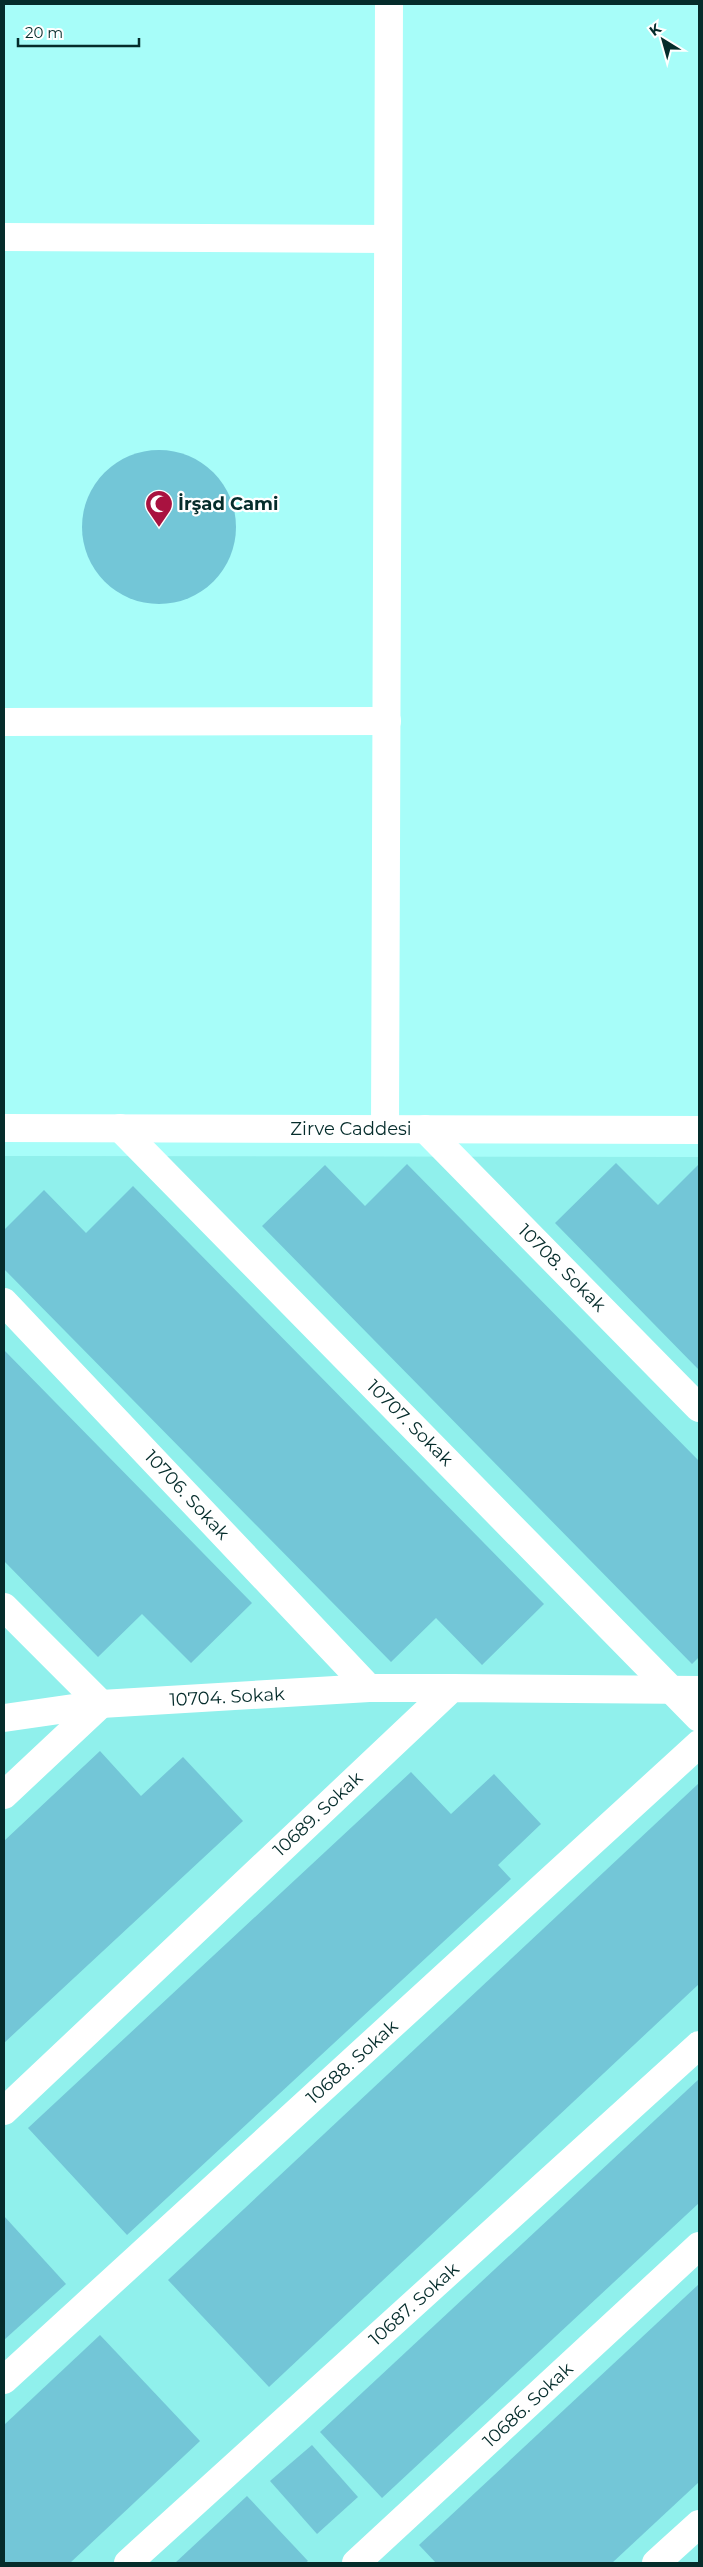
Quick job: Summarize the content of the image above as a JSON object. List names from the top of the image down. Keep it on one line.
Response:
{"streets":{"street":["Zirve Caddesi","10708. Sokak","10707. Sokak","10706. Sokak","10704. Sokak","10689. Sokak","10688. Sokak","10687. Sokak","10686. Sokak"]},"crossings":[["Zirve Caddesi","10708. Sokak"],["Zirve Caddesi","10707. Sokak"],["10706. Sokak","10704. Sokak"],["10704. Sokak","10689. Sokak"]],"places":{"mosque":["İrşad Cami"]},"scale_bar":"20 m","north":"top left"}
